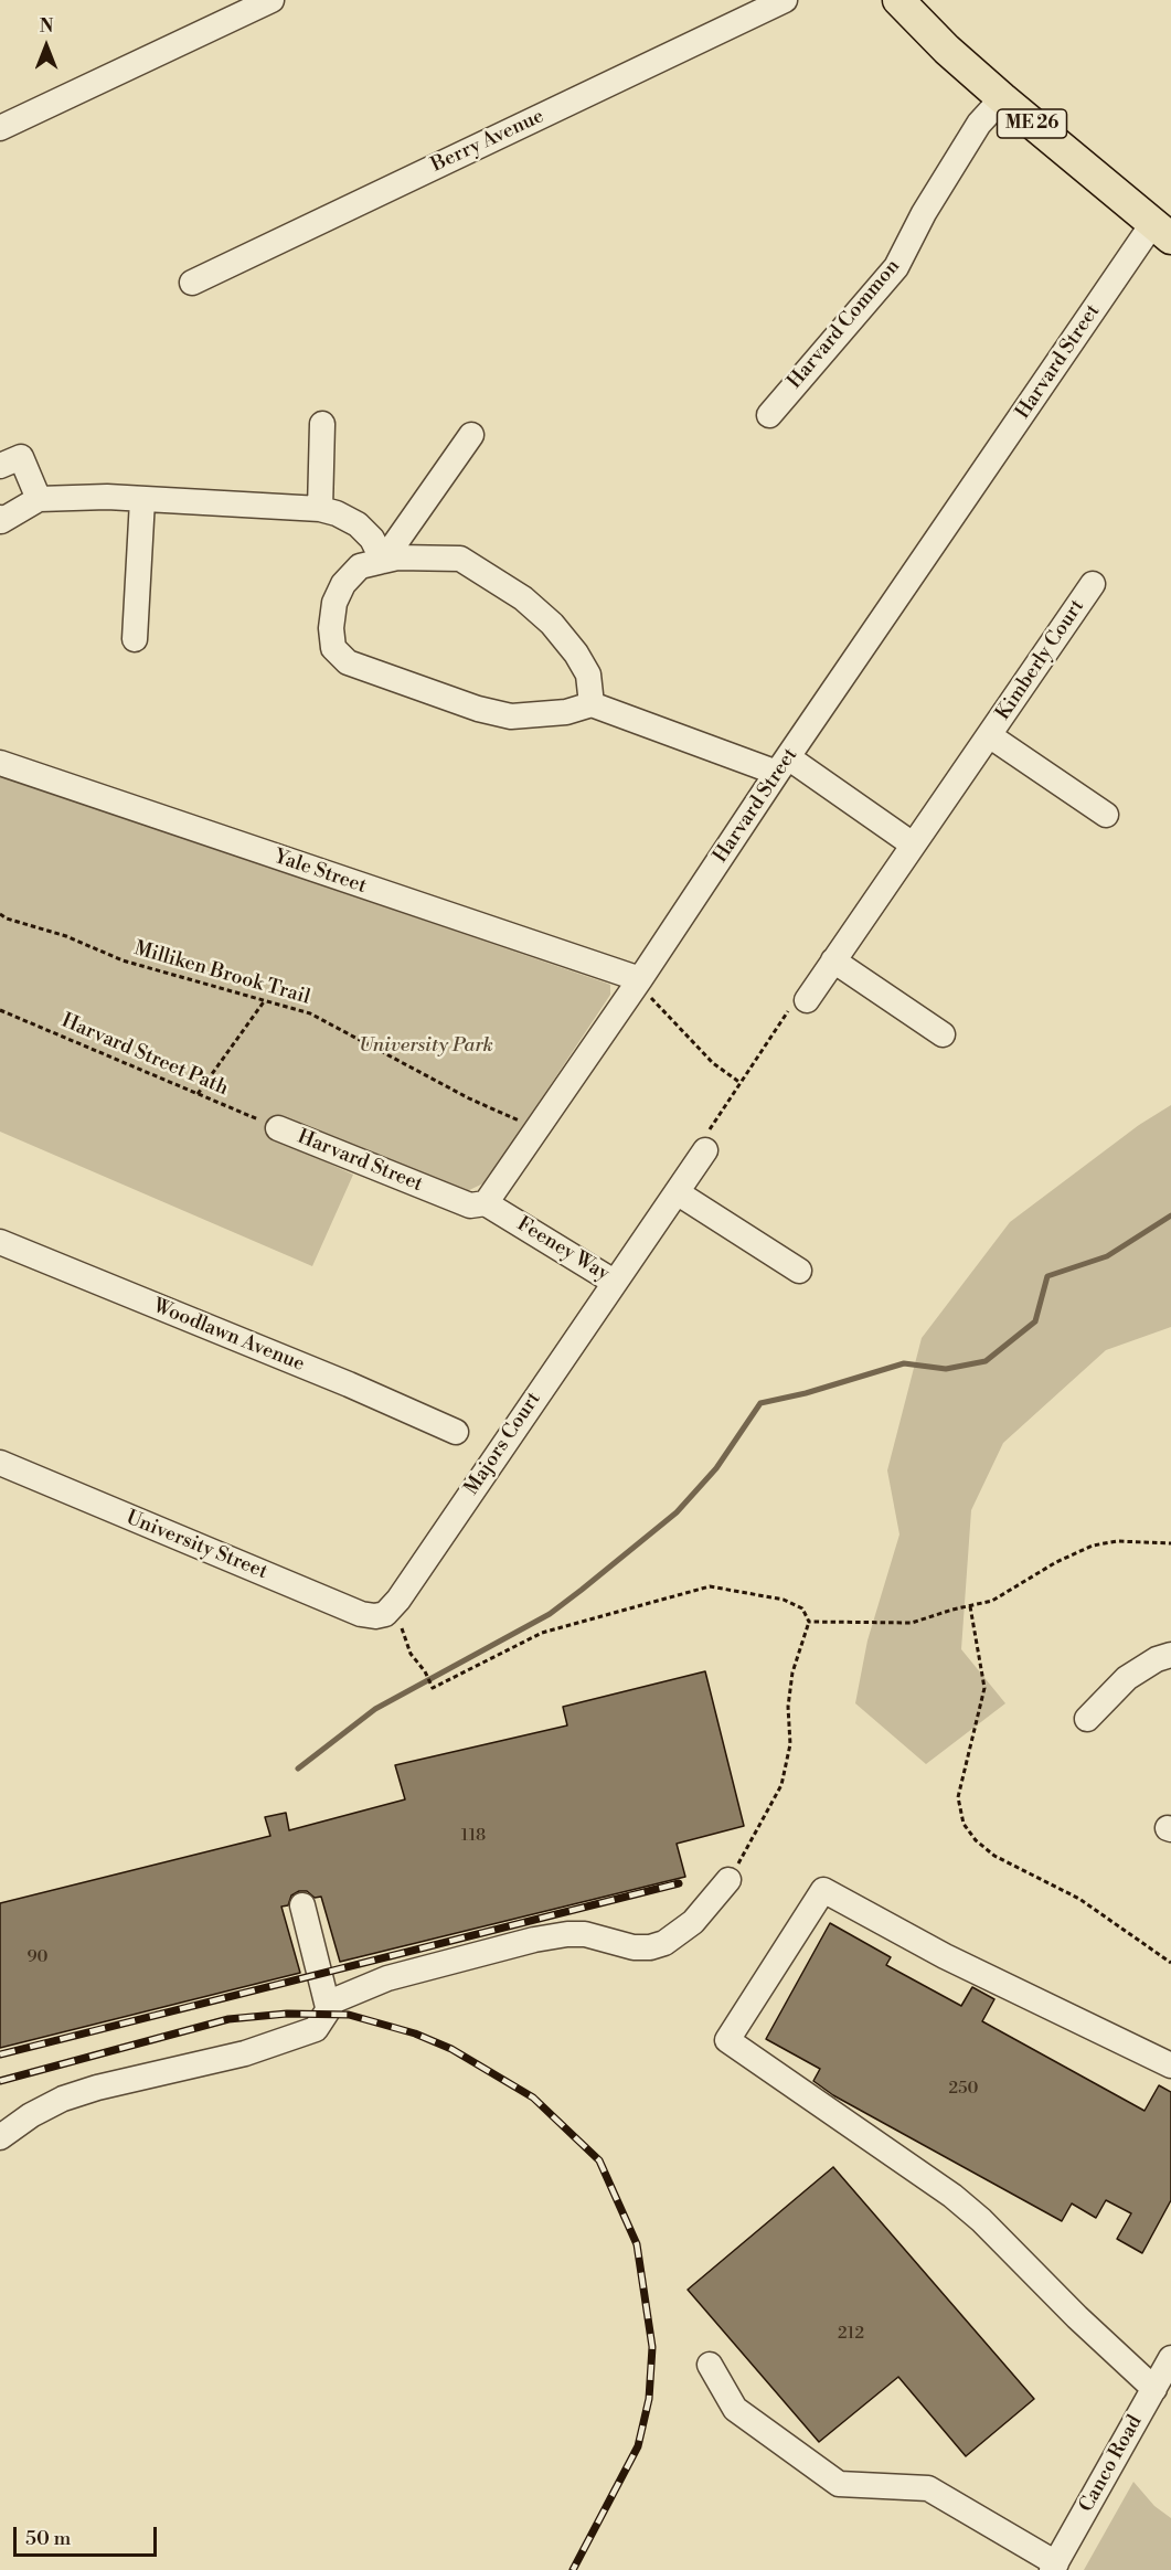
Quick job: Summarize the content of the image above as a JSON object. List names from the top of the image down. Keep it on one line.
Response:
{"streets":{"main road":["ME 26"],"street":["Berry Avenue","Harvard Common","Harvard Street","Kimberly Court","Yale Street","Feeney Way","Woodlawn Avenue","Majors Court","University Street","Canco Road"],"path":["Milliken Brook Trail","Harvard Street Path"]},"crossings":[["ME 26","Harvard Common"],["ME 26","Harvard Street"],["Harvard Street","Yale Street"],["Harvard Street","Milliken Brook Trail"],["Harvard Street","Harvard Street Path"],["Harvard Street","Feeney Way"],["Feeney Way","Majors Court"],["Majors Court","University Street"]],"parks":["University Park"],"house_numbers":["118","90","250","212"],"scale_bar":"50 m","north":"top"}
